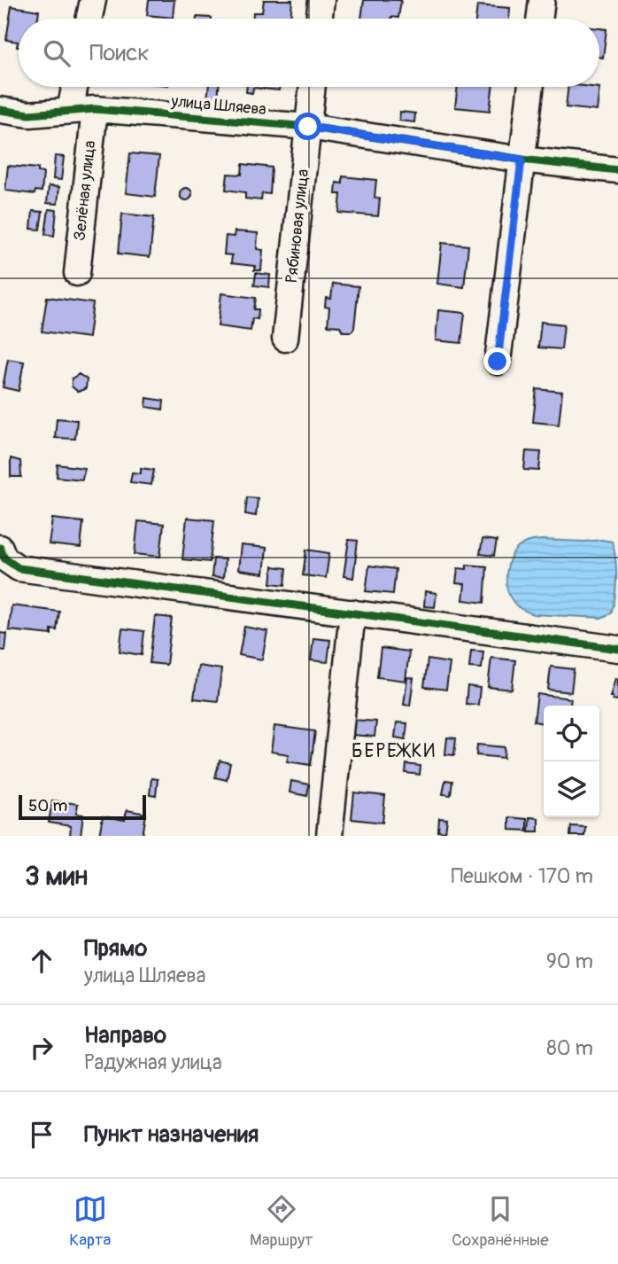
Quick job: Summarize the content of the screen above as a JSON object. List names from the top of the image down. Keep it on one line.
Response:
{"streets":{"street":["улица Шляева","Зелёная улица","Рябиновая улица"]},"crossings":[["улица Шляева","Зелёная улица"],["улица Шляева","Рябиновая улица"]],"districts":["БЕРЕЖКИ"],"scale_bar":"50 m","page":{"search":"Поиск","scale":"50 m","heading":["3 мин","Пешком · 170 m"],"list":[["Прямо","улица Шляева","90 m"],["Направо","Радужная улица","80 m"],"Пункт назначения"],"nav":["Карта","Маршрут","Сохранённые"]}}
